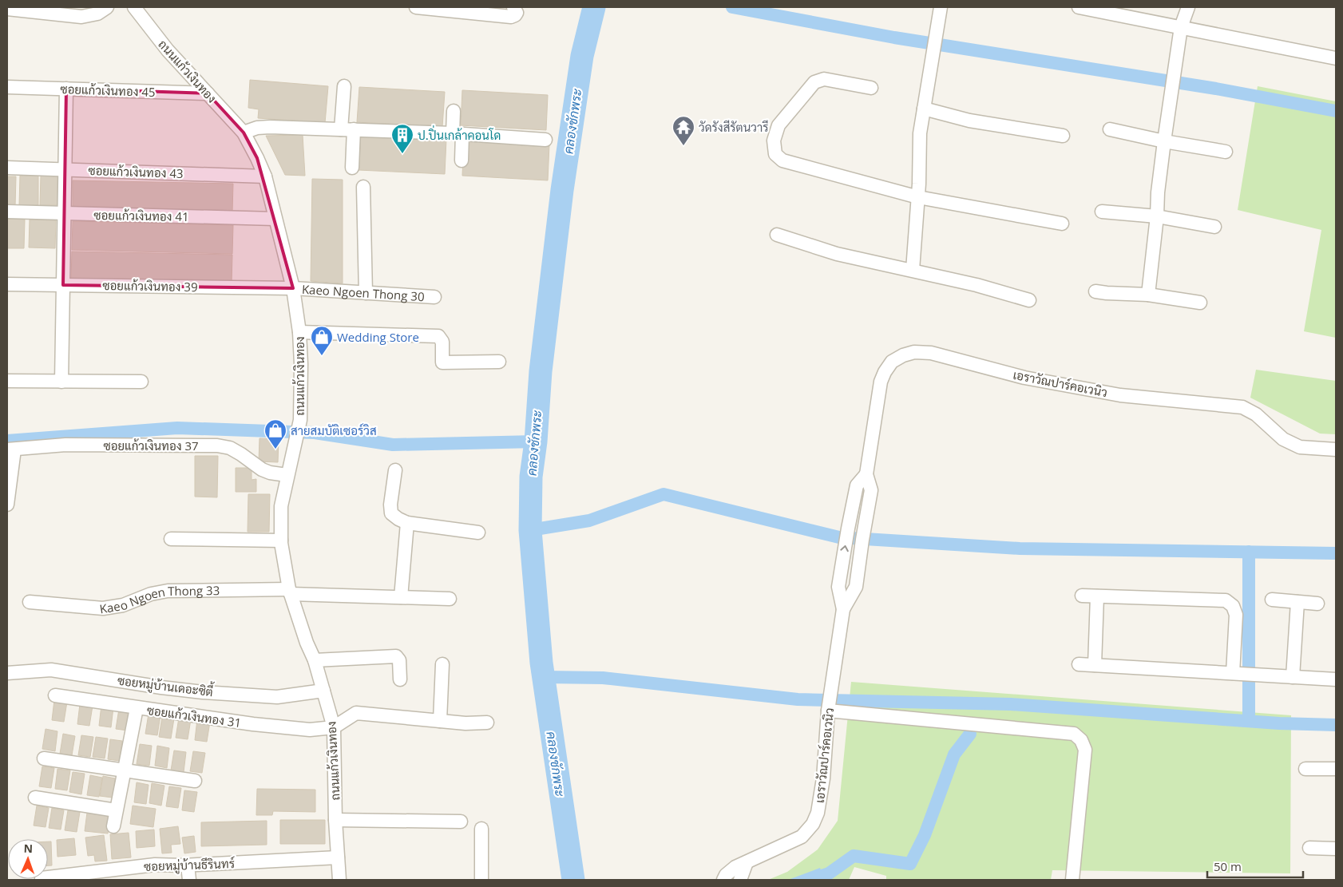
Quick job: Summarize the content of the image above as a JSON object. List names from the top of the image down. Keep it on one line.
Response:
{"streets":{"street":["ถนนแก้วเงินทอง","ซอยแก้วเงินทอง 45","ซอยแก้วเงินทอง 43","ซอยแก้วเงินทอง 41","ซอยแก้วเงินทอง 39","Kaeo Ngoen Thong 30","เอราวัณปาร์คอเวนิว","ซอยแก้วเงินทอง 37","Kaeo Ngoen Thong 33","ซอยหมู่บ้านเดอะซิตี้","ซอยแก้วเงินทอง 31","ซอยหมู่บ้านธีรินทร์"]},"crossings":[["ถนนแก้วเงินทอง","ซอยแก้วเงินทอง 45"],["ถนนแก้วเงินทอง","ซอยแก้วเงินทอง 43"],["ถนนแก้วเงินทอง","ซอยแก้วเงินทอง 41"],["ถนนแก้วเงินทอง","ซอยแก้วเงินทอง 39"],["ถนนแก้วเงินทอง","Kaeo Ngoen Thong 30"],["ถนนแก้วเงินทอง","ซอยแก้วเงินทอง 37"],["ถนนแก้วเงินทอง","Kaeo Ngoen Thong 33"],["ถนนแก้วเงินทอง","ซอยหมู่บ้านเดอะซิตี้"],["ถนนแก้วเงินทอง","ซอยแก้วเงินทอง 31"],["ถนนแก้วเงินทอง","ซอยหมู่บ้านธีรินทร์"],["ซอยแก้วเงินทอง 39","Kaeo Ngoen Thong 30"]],"water":["คลองชักพระ"],"places":{"temple":["วัดรังสีรัตนวารี"],"building":["ป.ปิ่นเกล้าคอนโด"],"shop":["Wedding Store","สายสมบัติเซอร์วิส"]},"scale_bar":"50 m","north":"top"}
